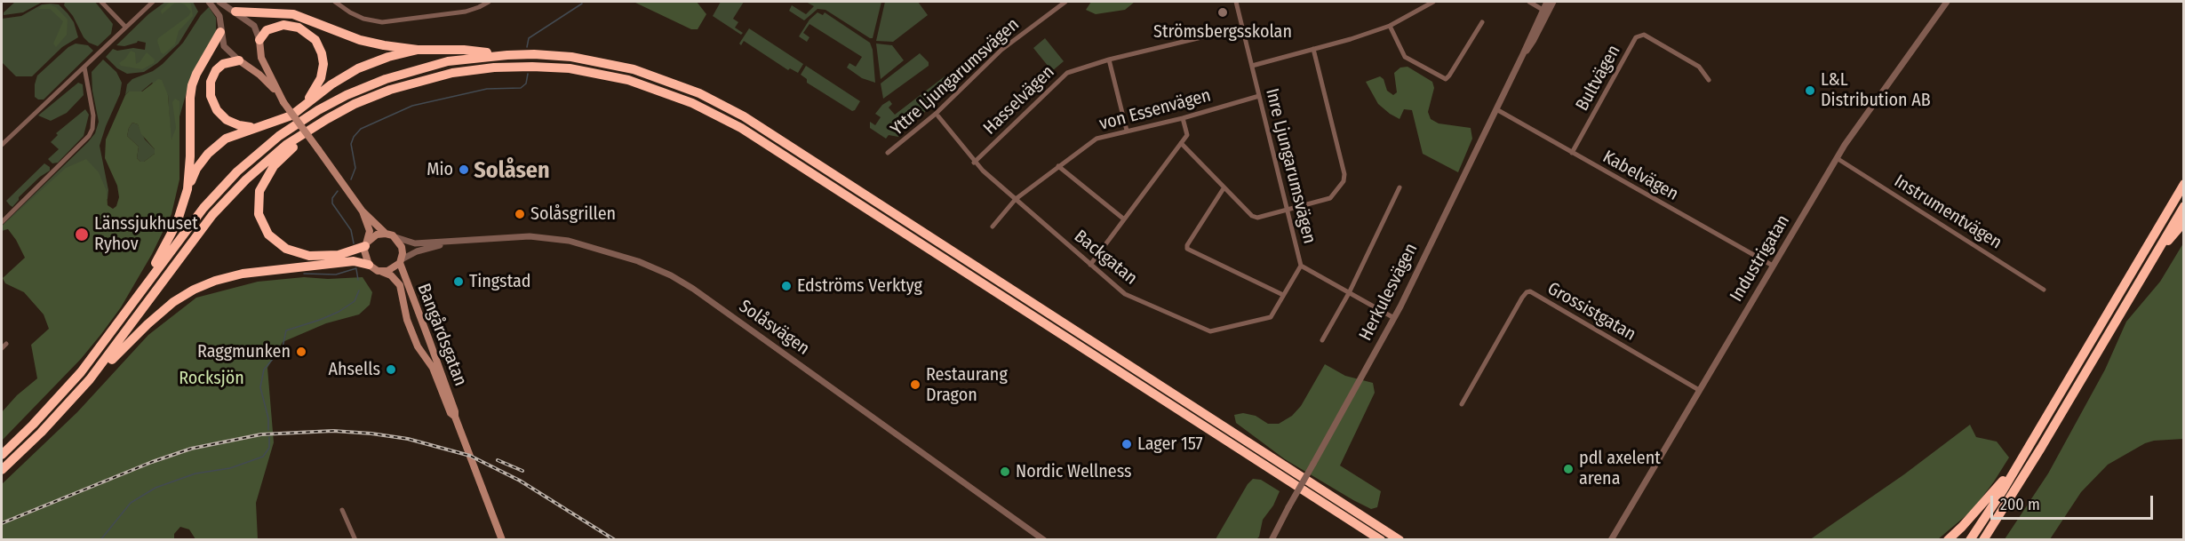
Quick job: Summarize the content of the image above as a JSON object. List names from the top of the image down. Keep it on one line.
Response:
{"streets":{"main road":["Bangårdsgatan"],"street":["Yttre Ljungarumsvägen","Bultvägen","Hasselvägen","von Essenvägen","Inre Ljungarumsvägen","Kabelvägen","Instrumentvägen","Backgatan","Industrigatan","Herkulesvägen","Grossistgatan","Solåsvägen"]},"crossings":[["Bultvägen","Kabelvägen"],["Hasselvägen","Inre Ljungarumsvägen"],["Hasselvägen","Backgatan"],["von Essenvägen","Inre Ljungarumsvägen"],["von Essenvägen","Backgatan"],["Inre Ljungarumsvägen","Backgatan"],["Inre Ljungarumsvägen","Herkulesvägen"],["Kabelvägen","Industrigatan"],["Kabelvägen","Herkulesvägen"],["Instrumentvägen","Industrigatan"],["Industrigatan","Grossistgatan"],["Solåsvägen","Bangårdsgatan"]],"districts":["Solåsen"],"parks":["Rocksjön"],"places":["Strömsbergsskolan","L&L Distribution AB","Mio","Solåsgrillen","Länssjukhuset Ryhov","Tingstad","Edströms Verktyg","Raggmunken","Ahsells","Restaurang Dragon","Lager 157","pdl axelent arena","Nordic Wellness"],"scale_bar":"200 m"}
